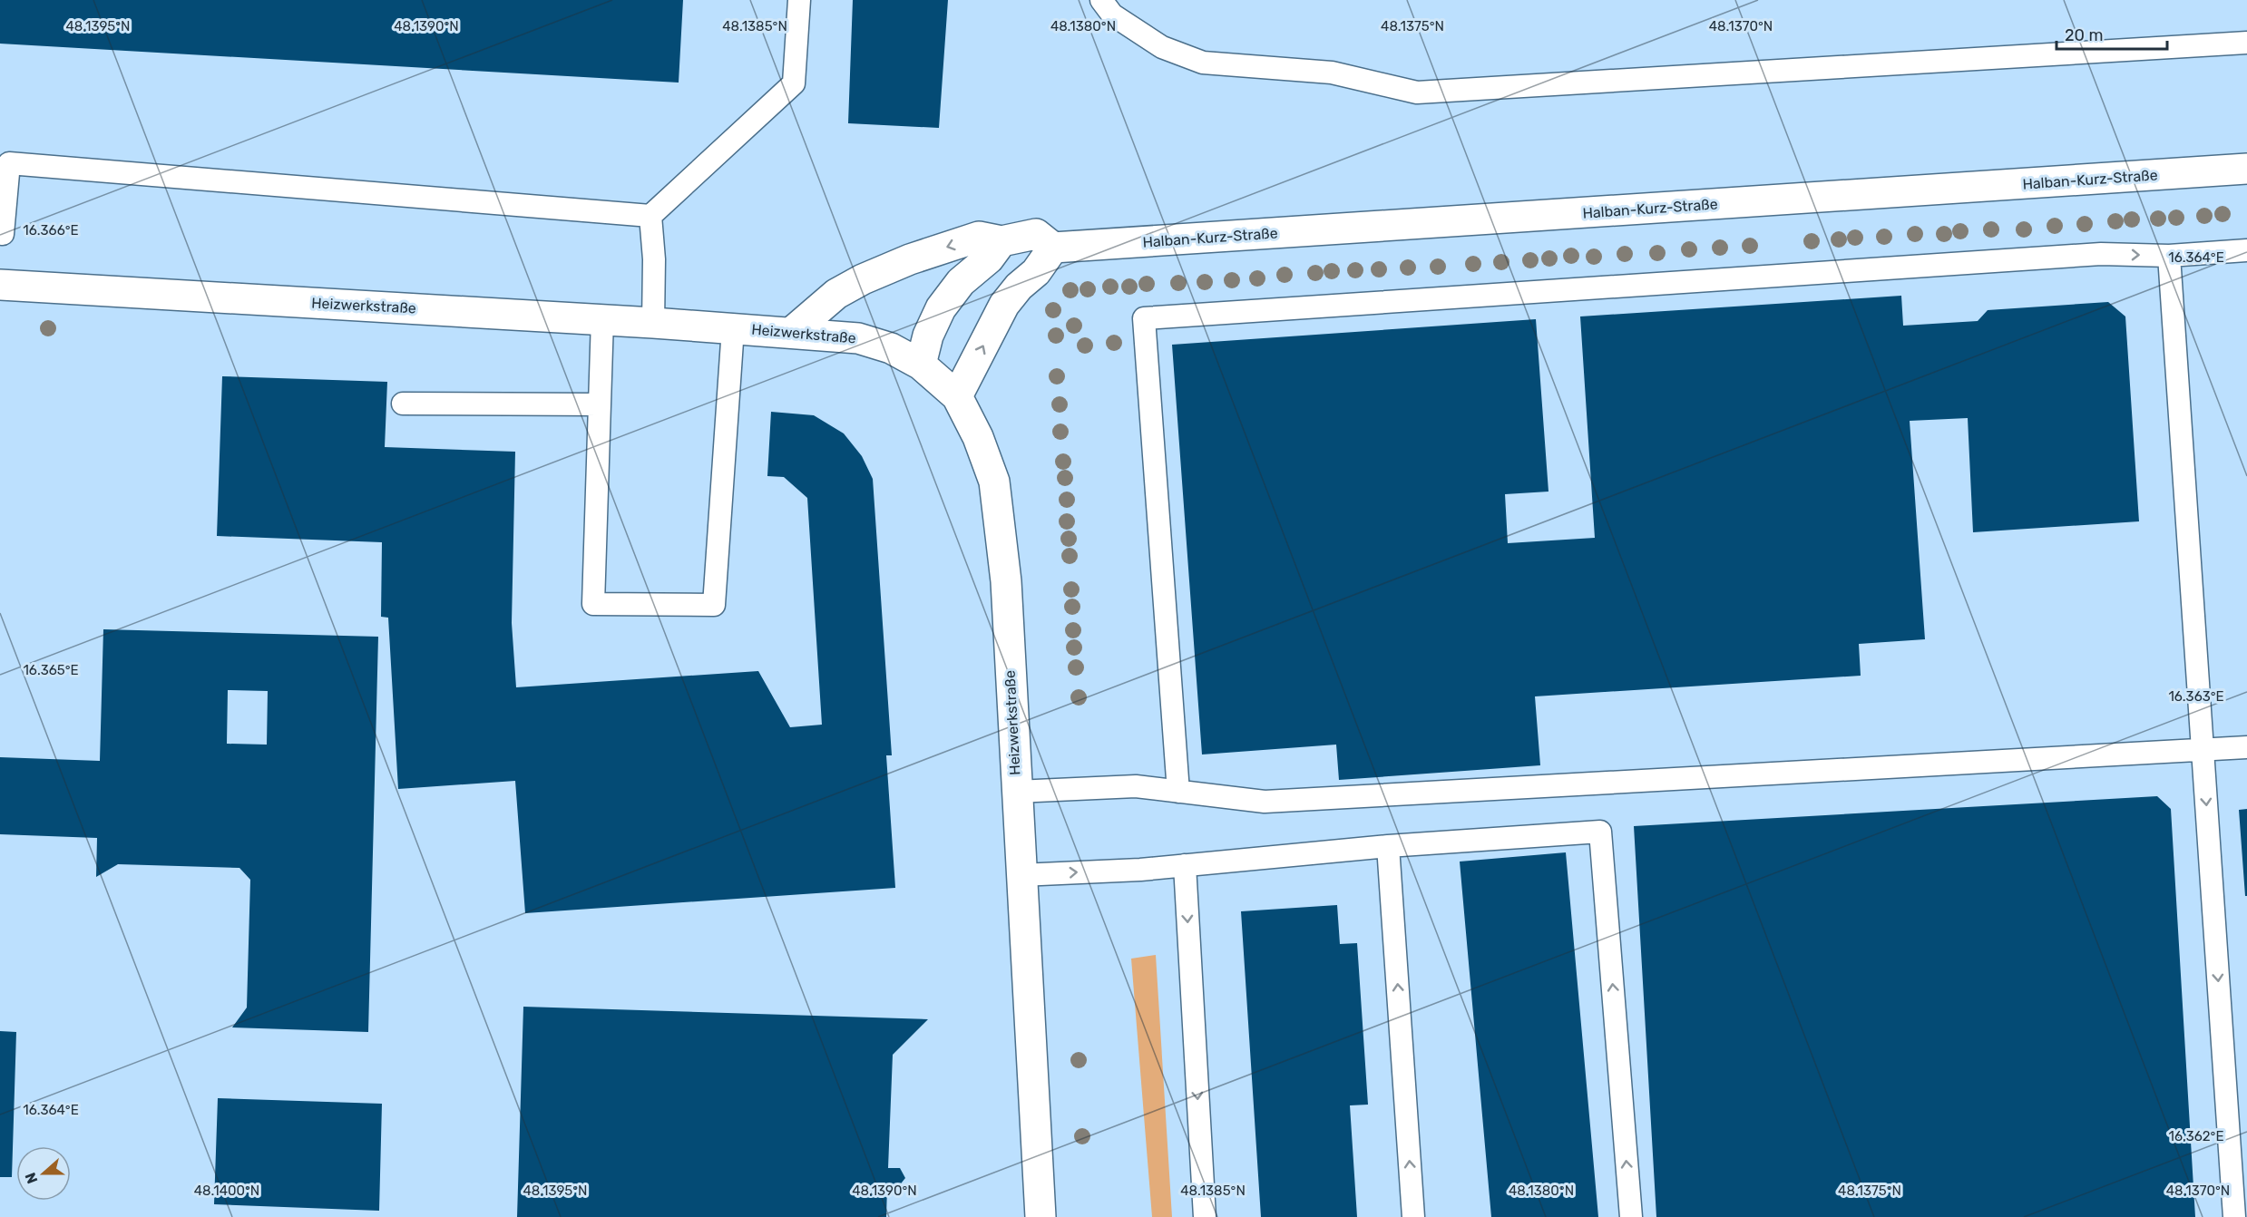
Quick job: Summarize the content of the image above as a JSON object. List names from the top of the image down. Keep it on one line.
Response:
{"streets":{"street":["Halban-Kurz-Straße","Heizwerkstraße"]},"scale_bar":"20 m","north":"left","coordinates":["48.1395°N","48.1390°N","48.1385°N","48.1380°N","48.1375°N","48.1370°N","16.366°E","16.364°E","16.365°E","16.363°E","16.362°E","48.1400°N"]}
